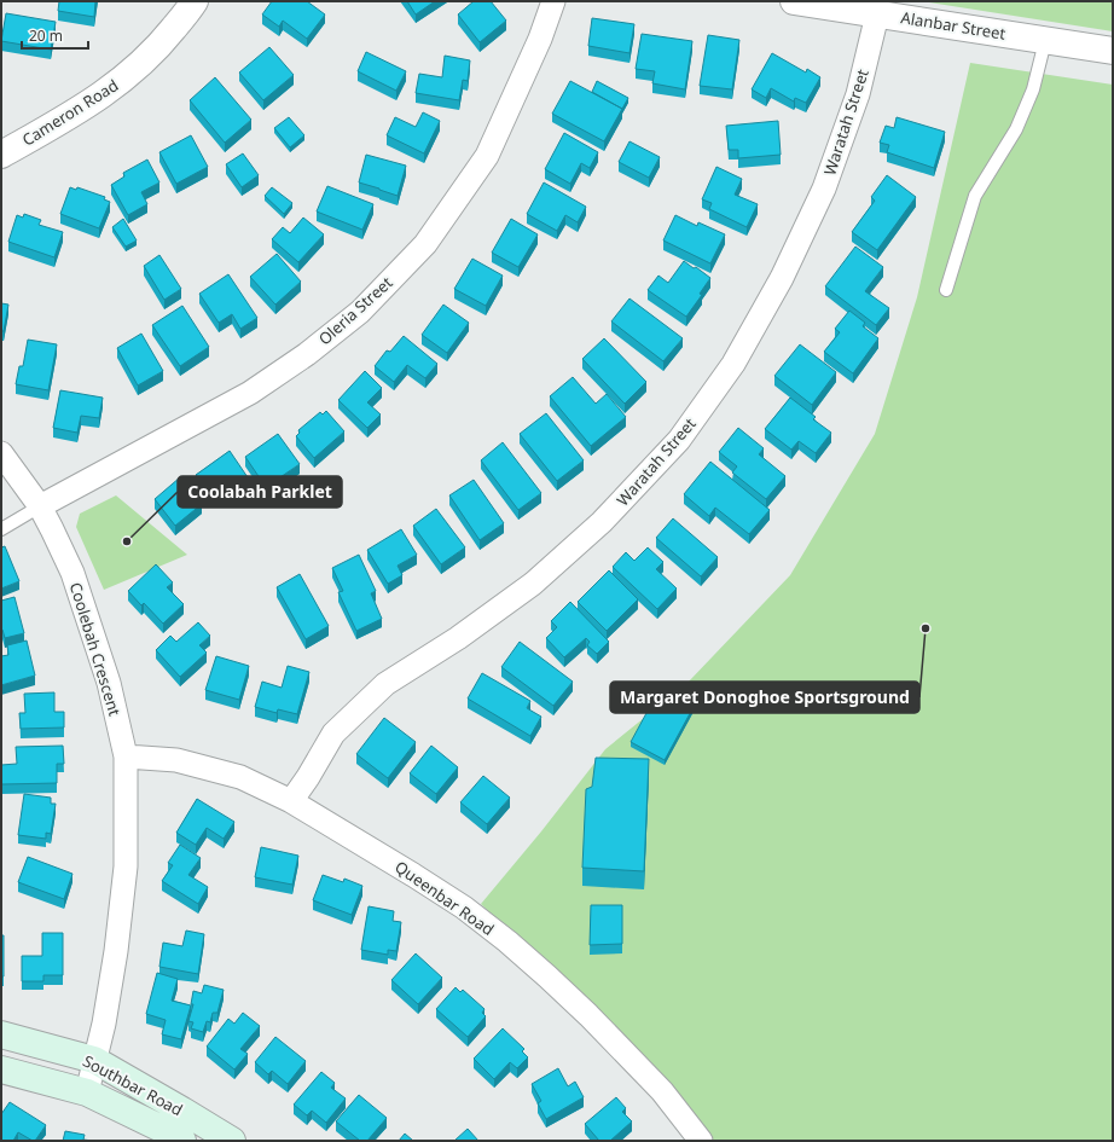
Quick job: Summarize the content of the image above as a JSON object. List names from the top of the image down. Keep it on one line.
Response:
{"streets":{"main road":["Southbar Road"],"street":["Alanbar Street","Cameron Road","Waratah Street","Oleria Street","Coolebah Crescent","Queenbar Road"]},"crossings":[["Alanbar Street","Waratah Street"],["Waratah Street","Queenbar Road"],["Oleria Street","Coolebah Crescent"],["Coolebah Crescent","Queenbar Road"],["Coolebah Crescent","Southbar Road"]],"places":["Coolabah Parklet","Margaret Donoghoe Sportsground"],"scale_bar":"20 m"}
